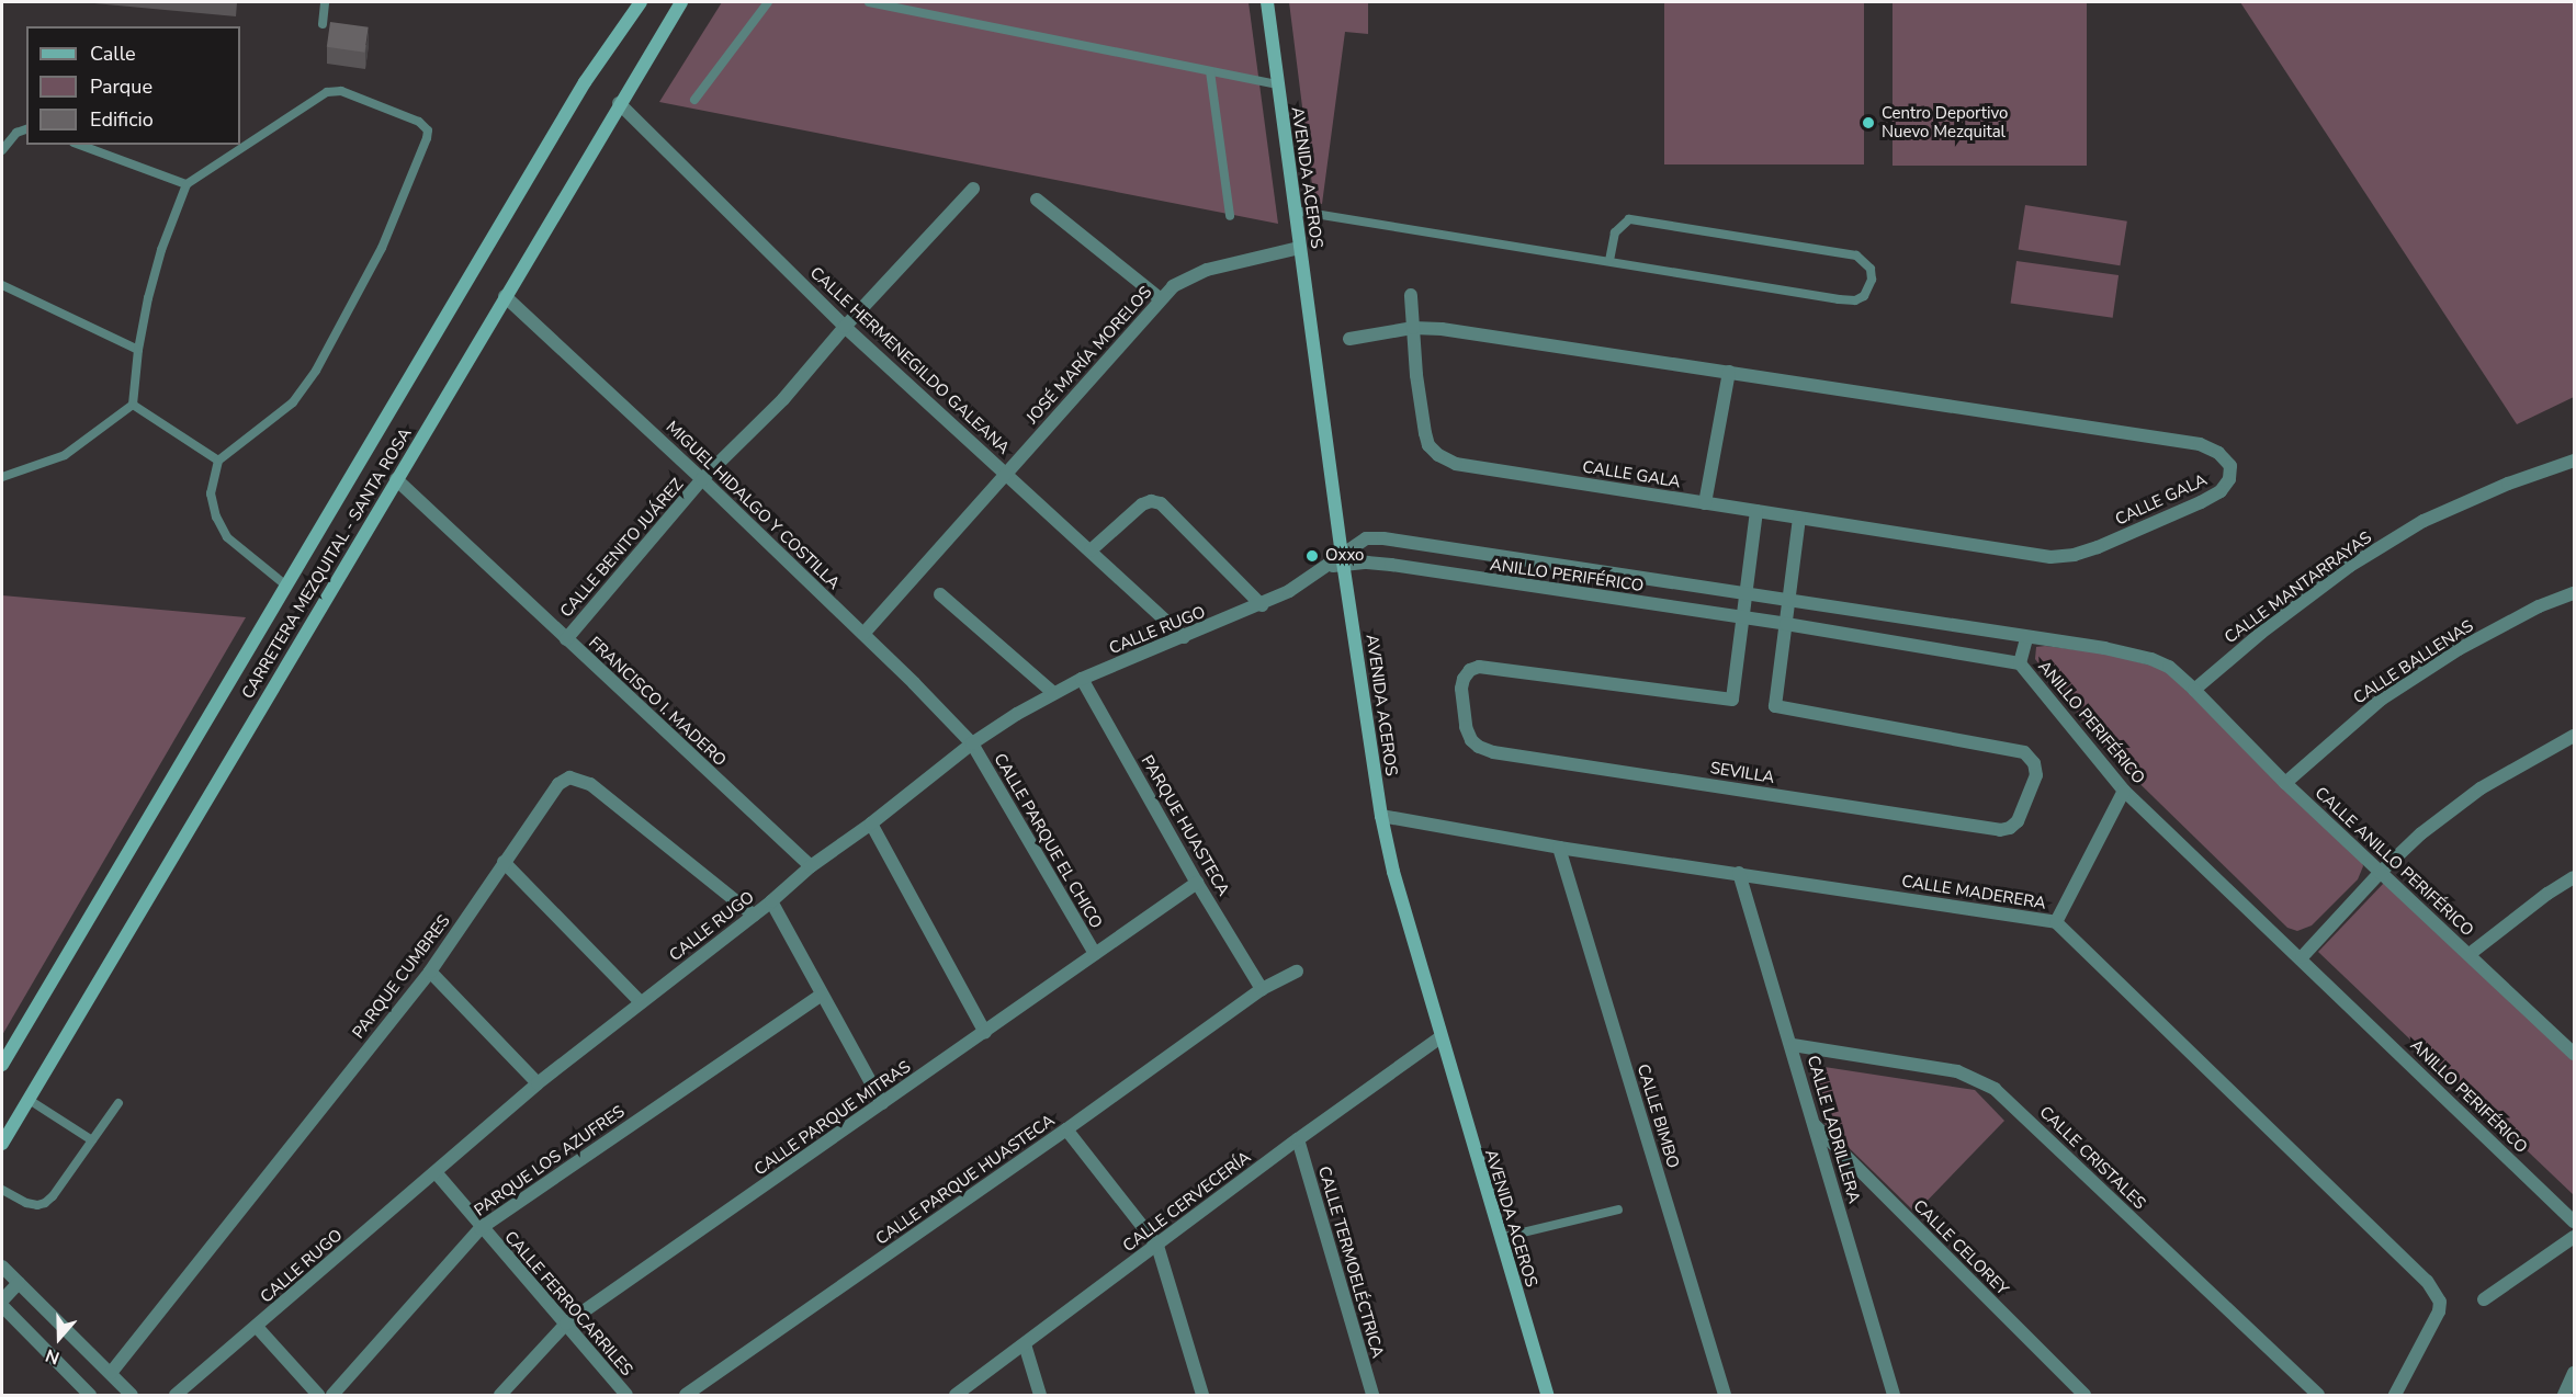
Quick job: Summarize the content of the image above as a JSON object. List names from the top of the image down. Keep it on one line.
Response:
{"streets":{"main road":["AVENIDA ACEROS","CARRETERA MEZQUITAL - SANTA ROSA"],"street":["JOSÉ MARÍA MORELOS","CALLE HERMENEGILDO GALEANA","CALLE GALA","MIGUEL HIDALGO Y COSTILLA","CALLE BENITO JUÁREZ","ANILLO PERIFÉRICO","CALLE MANTARRAYAS","CALLE RUGO","CALLE BALLENAS","FRANCISCO I. MADERO","SEVILLA","PARQUE HUASTECA","CALLE PARQUE EL CHICO","CALLE ANILLO PERIFÉRICO","CALLE MADERERA","PARQUE CUMBRES","CALLE BIMBO","CALLE PARQUE MITRAS","CALLE LADRILLERA","CALLE CRISTALES","PARQUE LOS AZUFRES","CALLE PARQUE HUASTECA","CALLE CERVECERÍA","CALLE CELOREY","CALLE TERMOELÉCTRICA","CALLE FERROCARRILES"]},"crossings":[["AVENIDA ACEROS","JOSÉ MARÍA MORELOS"],["AVENIDA ACEROS","ANILLO PERIFÉRICO"],["AVENIDA ACEROS","CALLE RUGO"],["AVENIDA ACEROS","CALLE MADERERA"],["AVENIDA ACEROS","CALLE CERVECERÍA"],["JOSÉ MARÍA MORELOS","CALLE HERMENEGILDO GALEANA"],["JOSÉ MARÍA MORELOS","MIGUEL HIDALGO Y COSTILLA"],["CALLE HERMENEGILDO GALEANA","CALLE BENITO JUÁREZ"],["CALLE HERMENEGILDO GALEANA","CARRETERA MEZQUITAL - SANTA ROSA"],["CALLE HERMENEGILDO GALEANA","CALLE RUGO"],["MIGUEL HIDALGO Y COSTILLA","CALLE BENITO JUÁREZ"],["MIGUEL HIDALGO Y COSTILLA","CARRETERA MEZQUITAL - SANTA ROSA"],["MIGUEL HIDALGO Y COSTILLA","CALLE RUGO"],["MIGUEL HIDALGO Y COSTILLA","CALLE PARQUE EL CHICO"],["CALLE BENITO JUÁREZ","FRANCISCO I. MADERO"],["CARRETERA MEZQUITAL - SANTA ROSA","FRANCISCO I. MADERO"],["ANILLO PERIFÉRICO","CALLE MANTARRAYAS"],["ANILLO PERIFÉRICO","CALLE RUGO"],["ANILLO PERIFÉRICO","SEVILLA"],["ANILLO PERIFÉRICO","CALLE ANILLO PERIFÉRICO"],["CALLE MANTARRAYAS","CALLE ANILLO PERIFÉRICO"],["CALLE RUGO","FRANCISCO I. MADERO"],["CALLE RUGO","PARQUE HUASTECA"],["CALLE RUGO","CALLE PARQUE EL CHICO"],["CALLE RUGO","PARQUE CUMBRES"],["CALLE RUGO","CALLE FERROCARRILES"],["CALLE BALLENAS","CALLE ANILLO PERIFÉRICO"],["PARQUE HUASTECA","CALLE PARQUE MITRAS"],["PARQUE HUASTECA","CALLE PARQUE HUASTECA"],["CALLE PARQUE EL CHICO","CALLE PARQUE MITRAS"],["CALLE MADERERA","CALLE BIMBO"],["CALLE MADERERA","CALLE LADRILLERA"],["CALLE PARQUE MITRAS","CALLE FERROCARRILES"],["CALLE LADRILLERA","CALLE CRISTALES"],["CALLE LADRILLERA","CALLE CELOREY"],["PARQUE LOS AZUFRES","CALLE FERROCARRILES"],["CALLE CERVECERÍA","CALLE TERMOELÉCTRICA"]],"places":["Centro Deportivo Nuevo Mezquital","Oxxo"],"legend":["Calle","Parque","Edificio"],"north":"bottom"}
